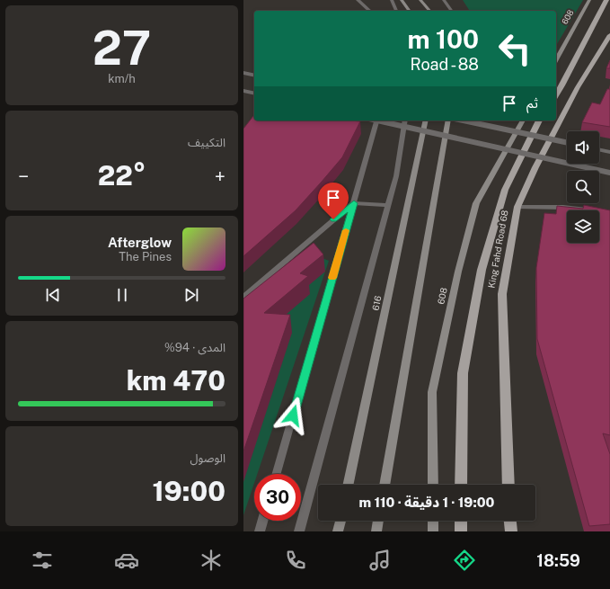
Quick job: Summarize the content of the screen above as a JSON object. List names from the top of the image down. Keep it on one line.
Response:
{"streets":{"main road":["608","King Fahd Road 68","616"]},"page":{"tile":[["27","km/h"],"التكييف",["المدى · 94%","470 km"],["الوصول","19:00"]],"turn":["100 m","Road - 88"],"then":"ثم","heat":["−","22°","+"],"song":["Afterglow","The Pines"],"limit":"30","trip":"19:00 · 1 دقيقة · 110 m","tabs":"18:59"}}
